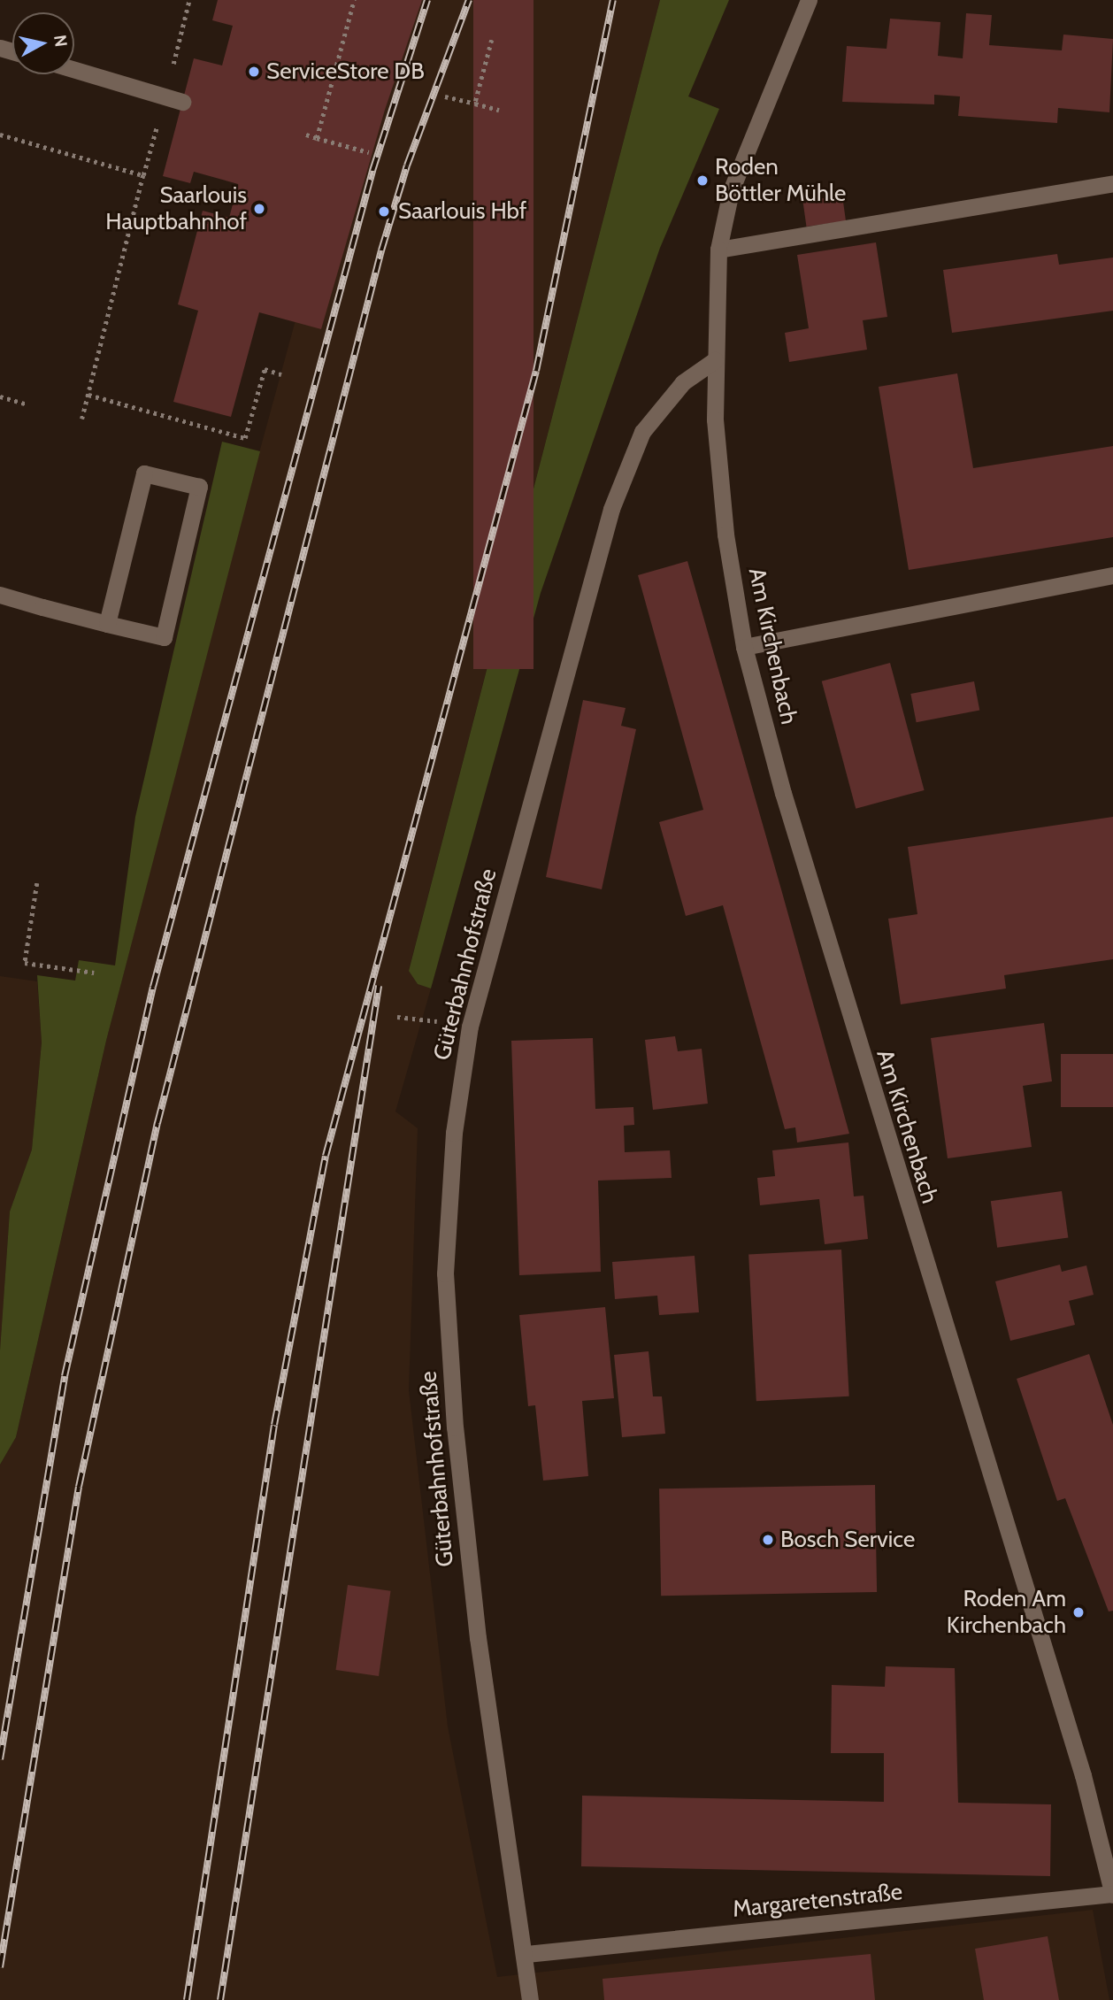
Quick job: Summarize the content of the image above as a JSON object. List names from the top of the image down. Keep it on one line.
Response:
{"streets":{"street":["Am Kirchenbach","Güterbahnhofstraße","Margaretenstraße"]},"crossings":[["Am Kirchenbach","Güterbahnhofstraße"],["Am Kirchenbach","Margaretenstraße"],["Güterbahnhofstraße","Margaretenstraße"]],"places":["ServiceStore DB","Roden Böttler Mühle","Saarlouis Hauptbahnhof","Saarlouis Hbf","Bosch Service","Roden Am Kirchenbach"],"north":"right"}
